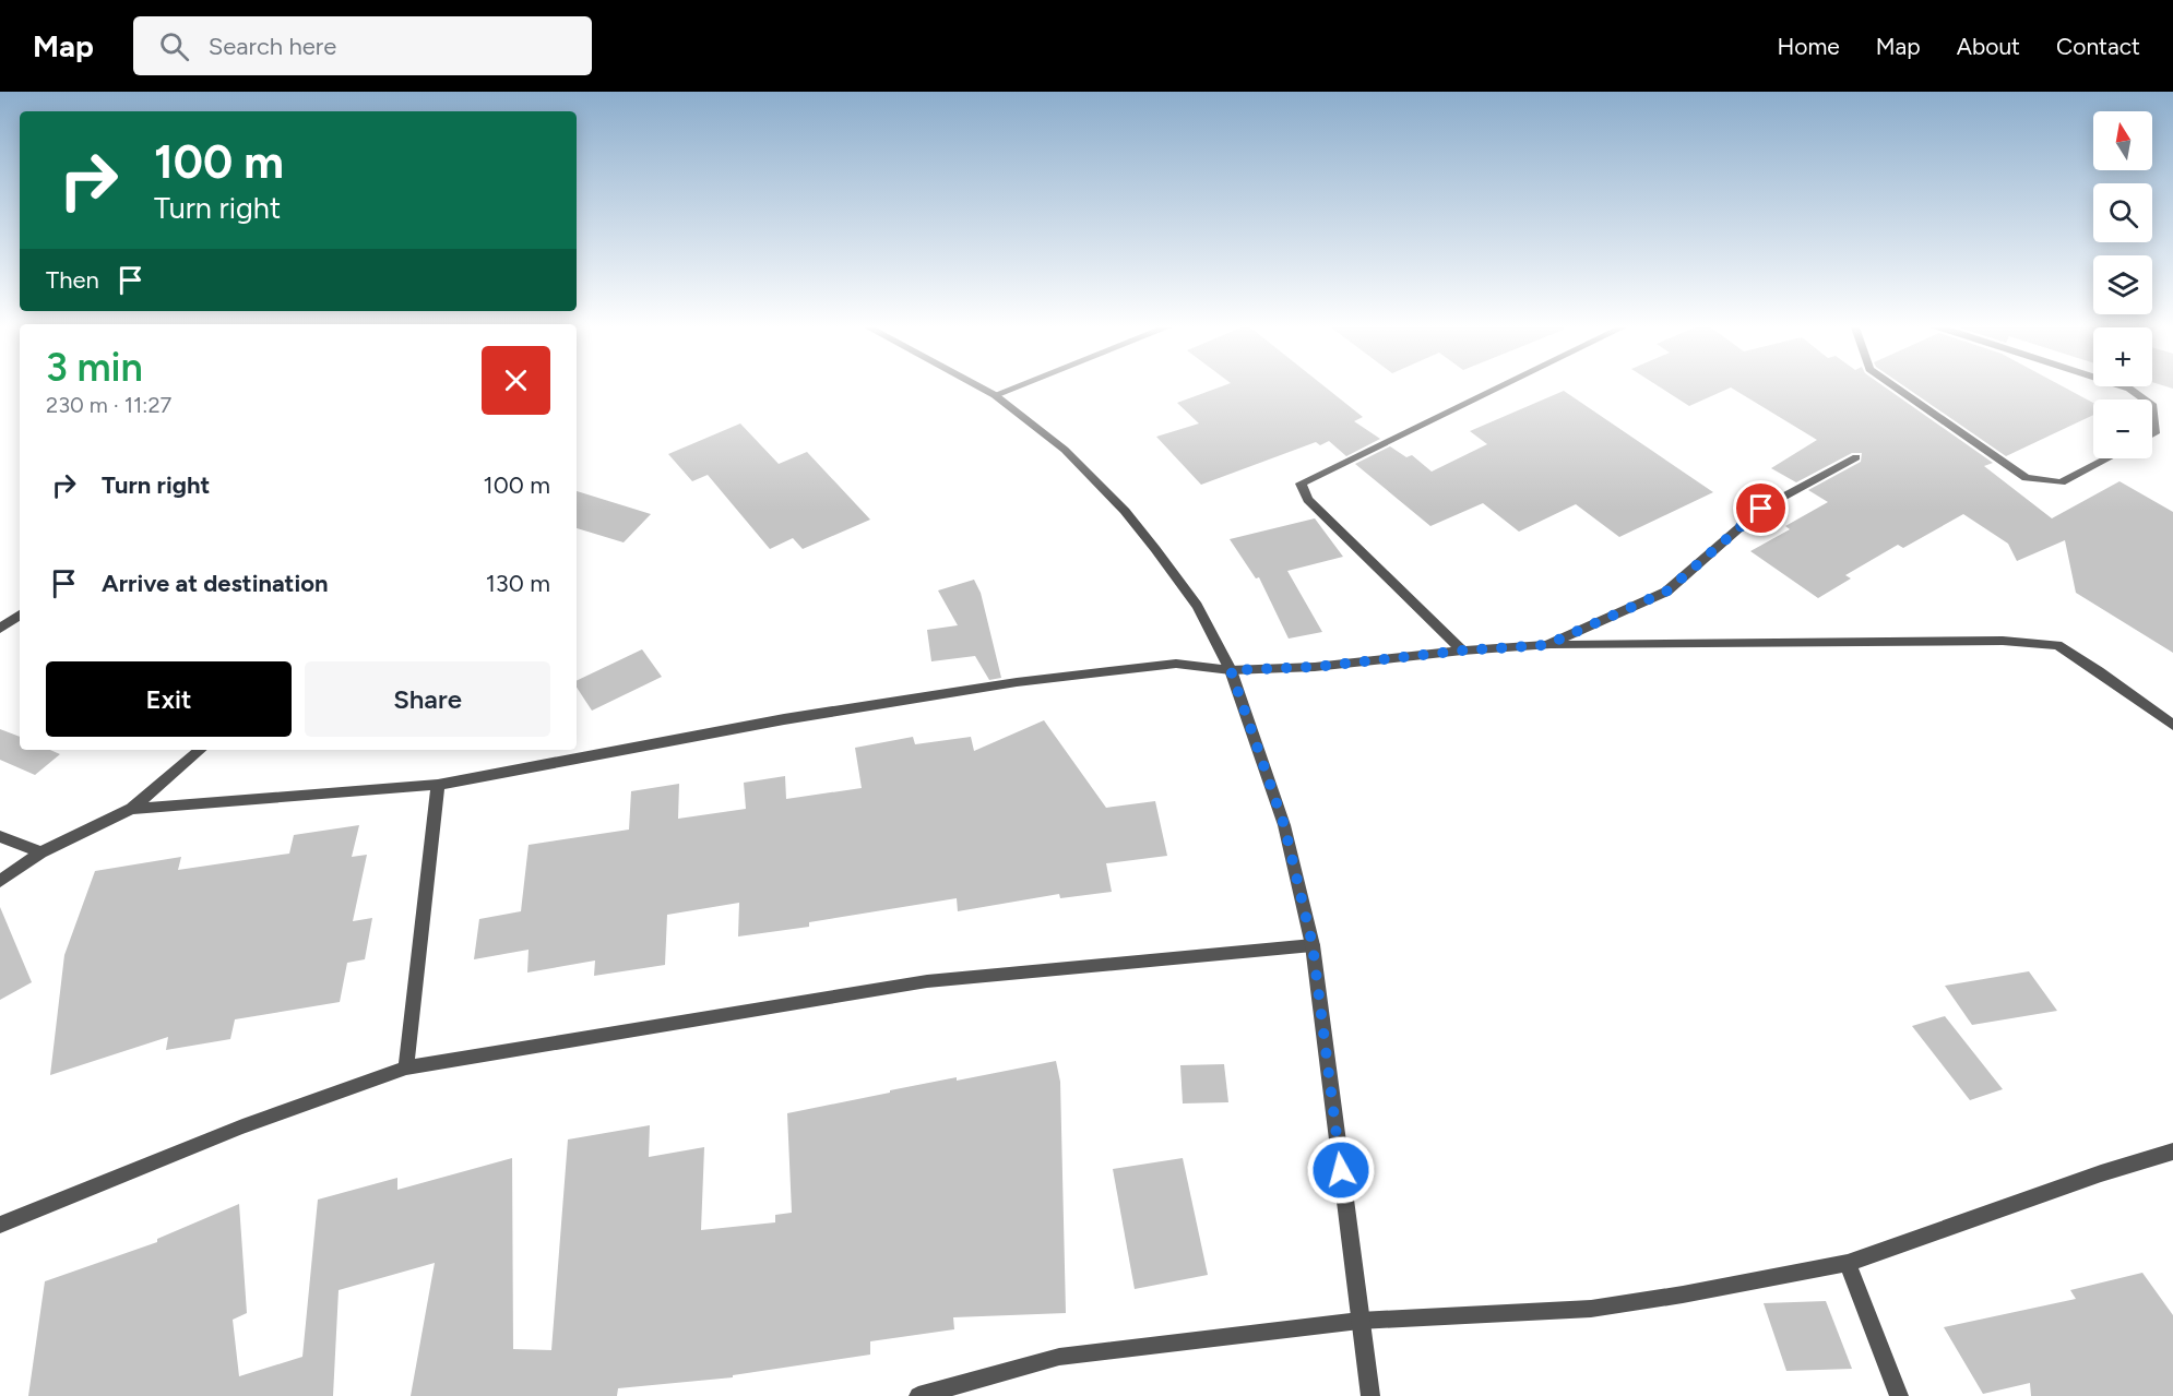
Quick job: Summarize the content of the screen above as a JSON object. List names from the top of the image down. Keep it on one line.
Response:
{"north":"top","page":{"header":"Map","search":"Search here","nav":["Home","Map","About","Contact"],"map_buttons":["+","−"],"turn":["100 m","Turn right"],"then":"Then","heading":["3 min","230 m · 11:27"],"list":[{"name":"Turn right","value":"100 m"},{"name":"Arrive at destination","value":"130 m"}],"buttons":["Exit","Share"]}}
